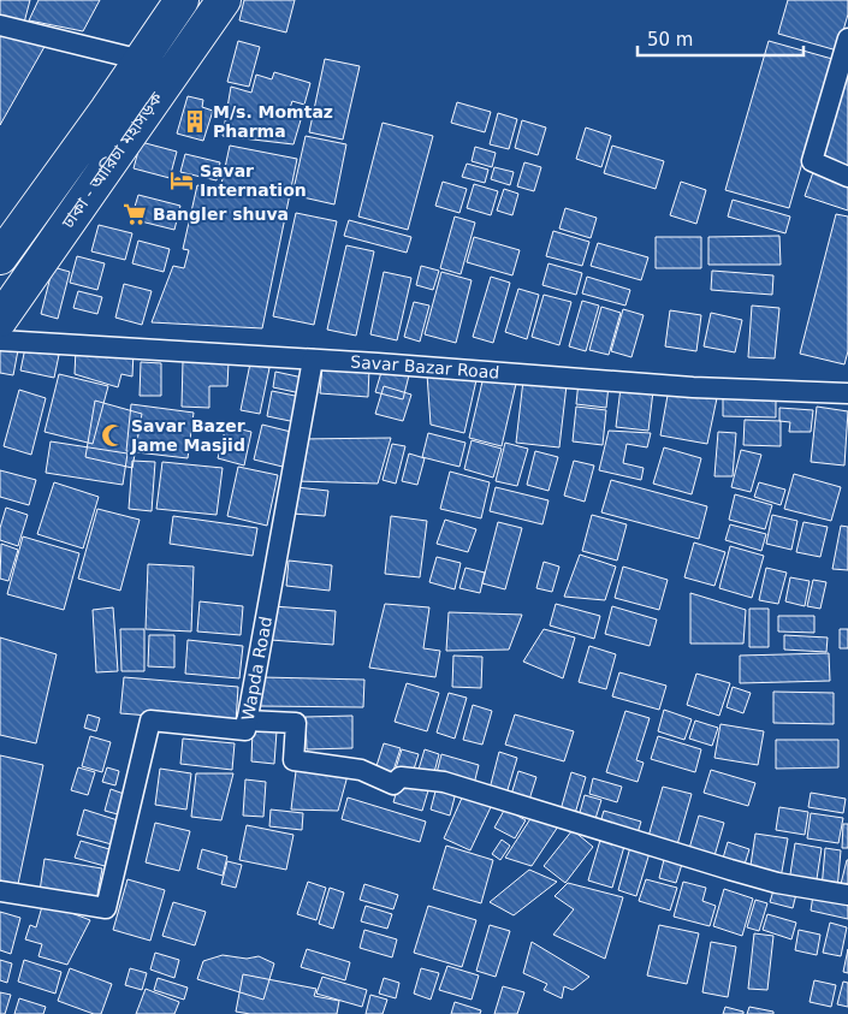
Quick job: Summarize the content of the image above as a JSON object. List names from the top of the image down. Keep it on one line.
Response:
{"streets":{"highway":["ঢাকা - আরিচা মহাসড়ক"],"street":["Savar Bazar Road","Wapda Road"]},"crossings":[["Savar Bazar Road","Wapda Road"]],"places":{"building":["M/s. Momtaz Pharma"],"hotel":["Savar Internation"],"supermarket":["Bangler shuva"],"mosque":["Savar Bazer Jame Masjid"]},"scale_bar":"50 m"}
